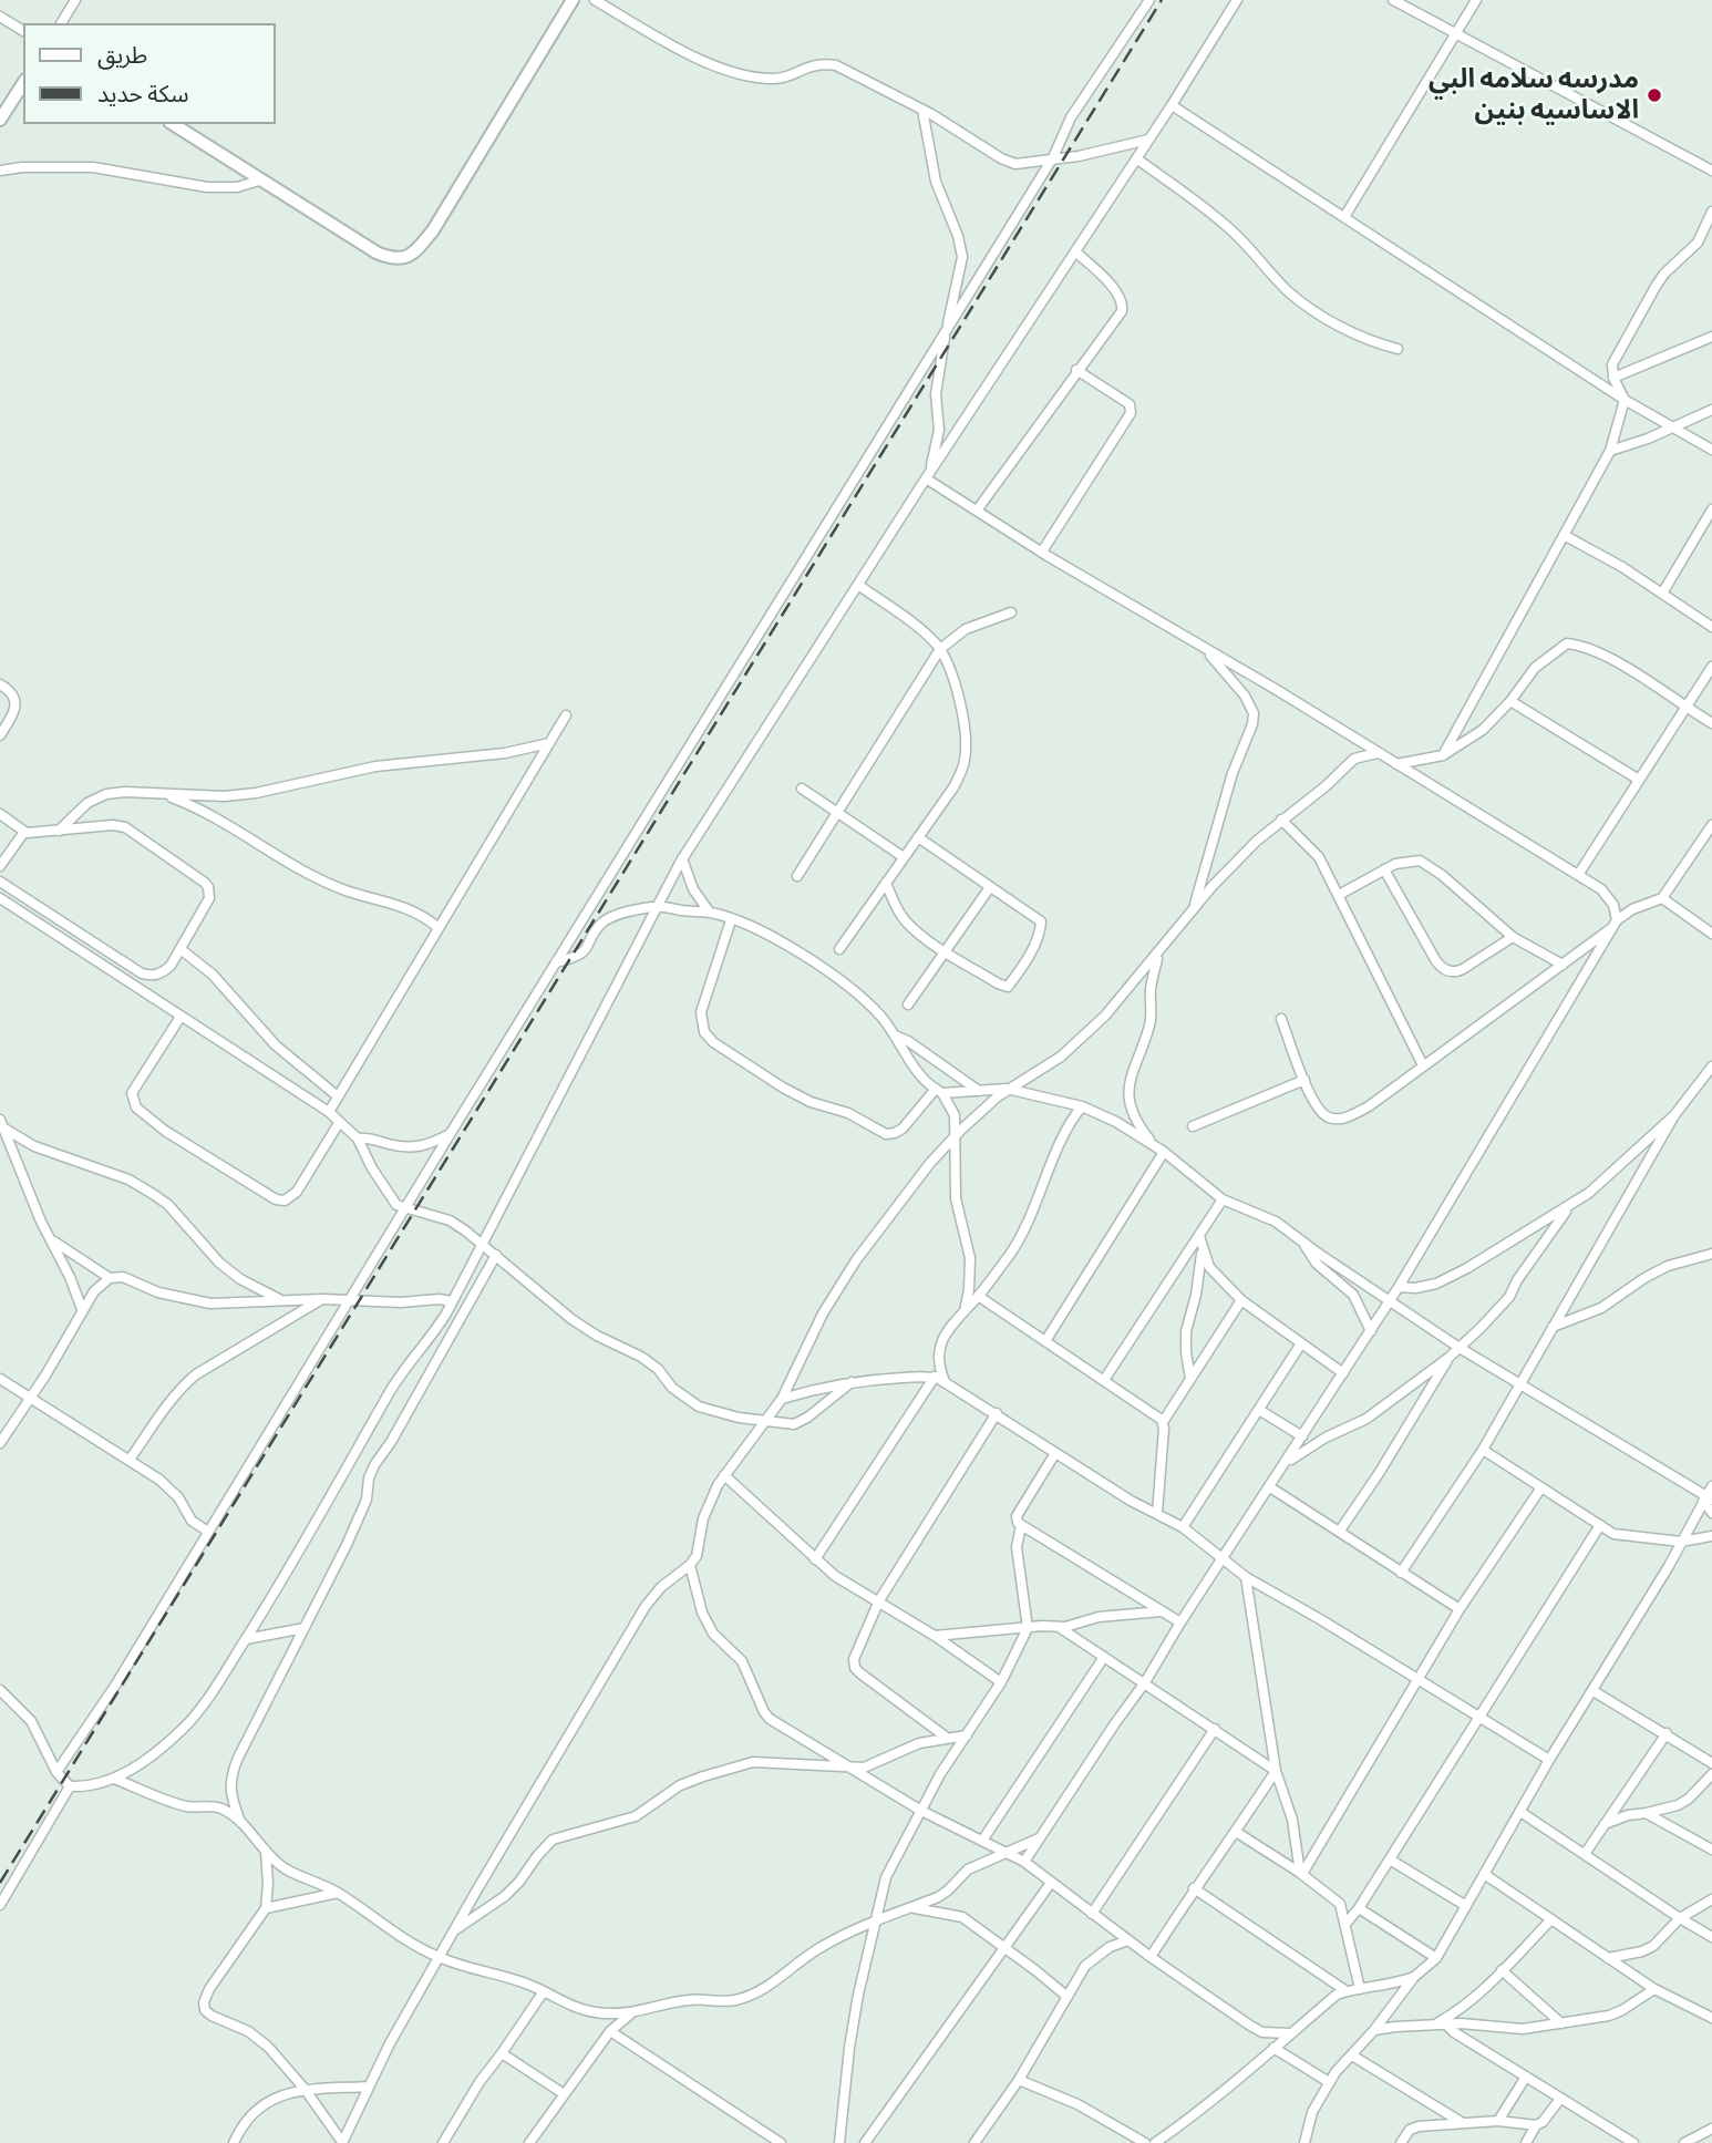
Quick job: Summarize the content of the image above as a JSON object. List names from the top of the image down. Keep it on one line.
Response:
{"places":["مدرسه سلامه البي الاساسيه بنين"],"legend":["طريق","سكة حديد"]}
